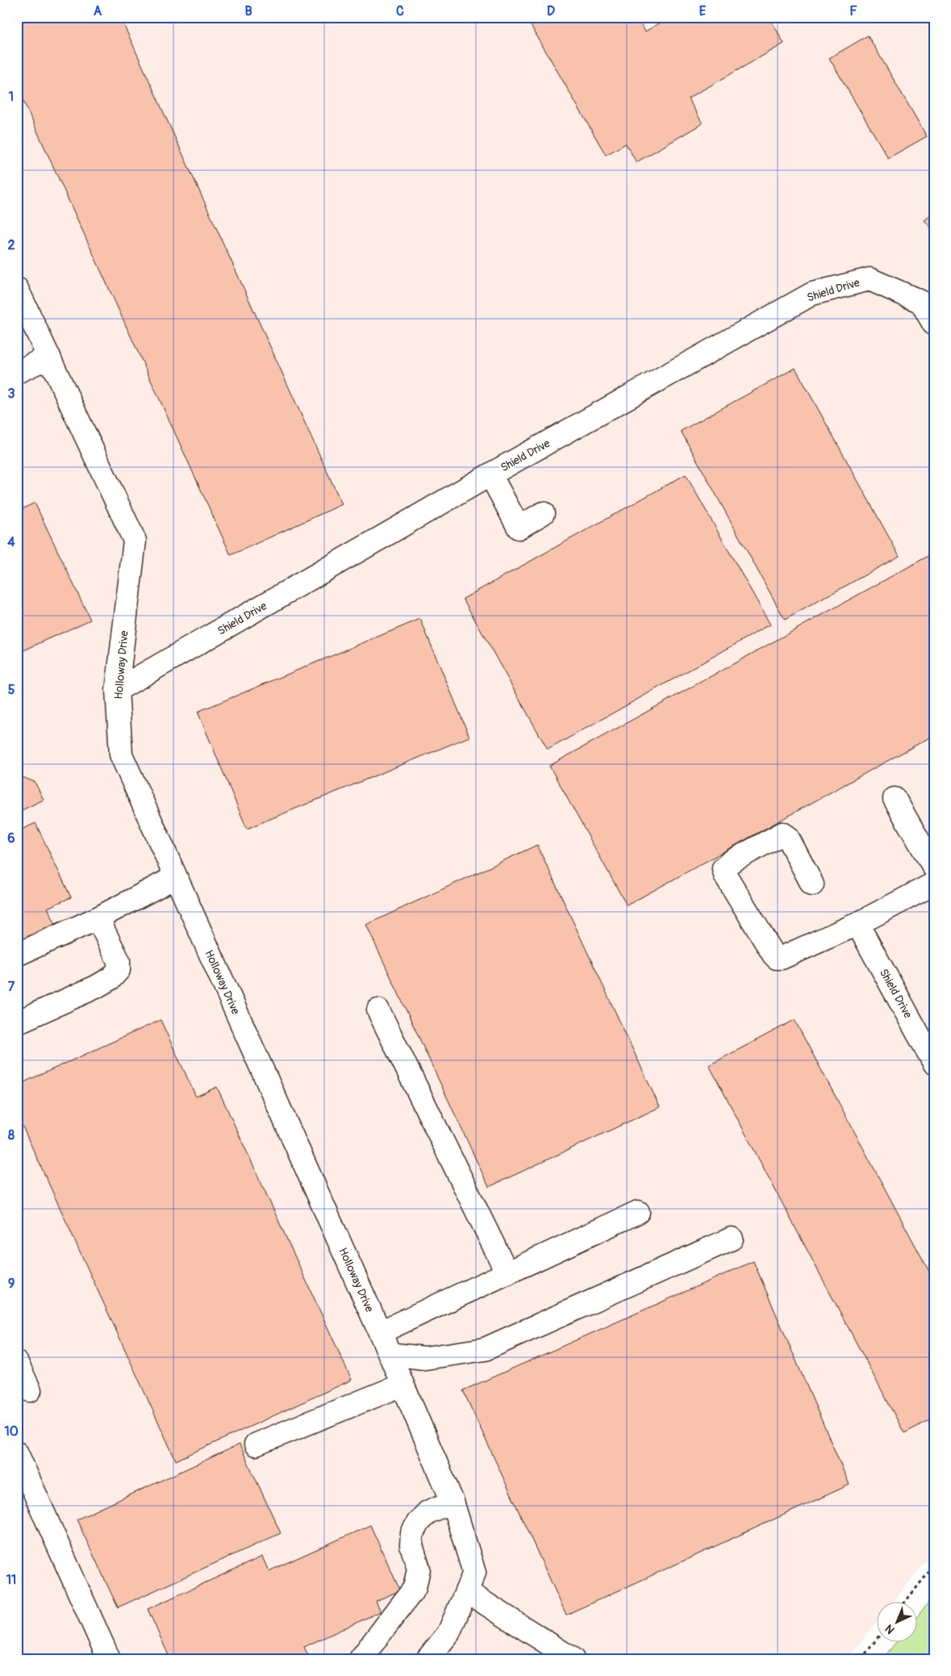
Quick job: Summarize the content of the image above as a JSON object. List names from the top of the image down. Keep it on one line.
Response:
{"streets":{"street":["Shield Drive","Holloway Drive"]},"crossings":[["Shield Drive","Holloway Drive"]],"north":"bottom left","grid":{"columns":["A","B","C","D","E","F"],"rows":["1","2","3","4","5","6","7","8","9","10","11"]}}
